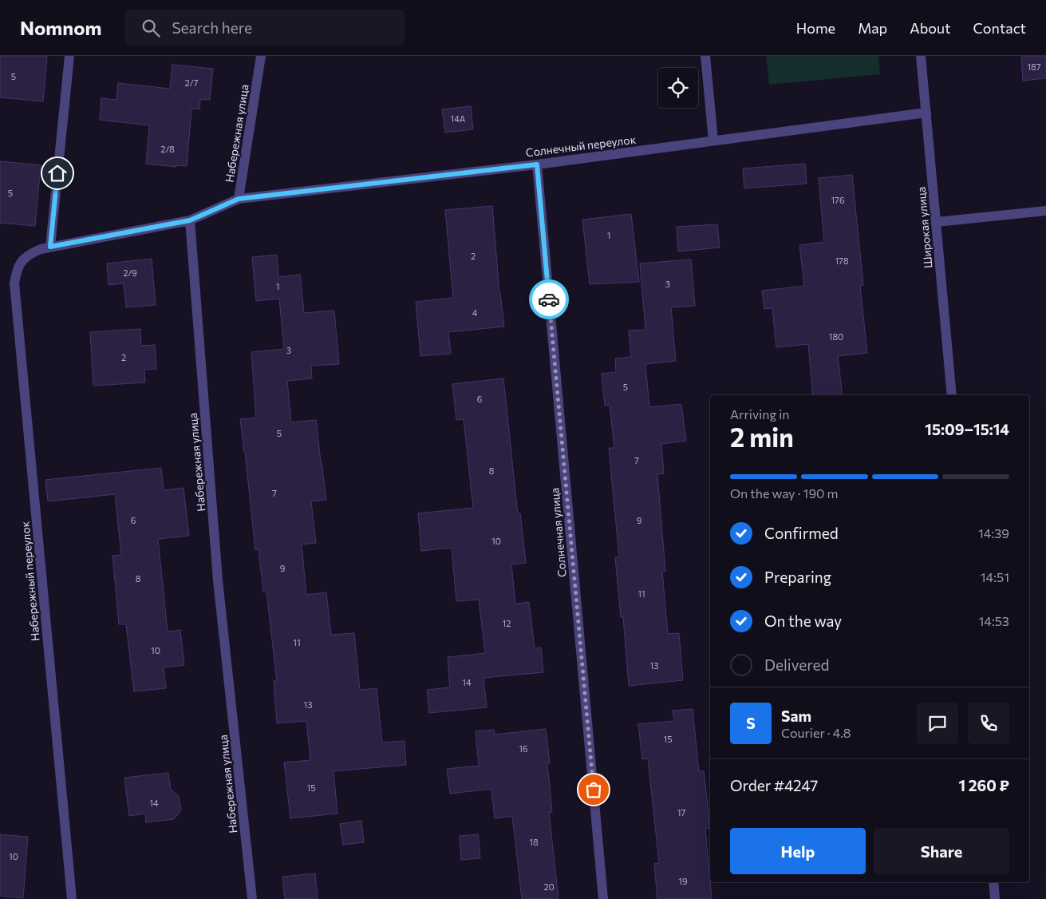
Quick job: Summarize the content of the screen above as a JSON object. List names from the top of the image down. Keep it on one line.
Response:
{"streets":{"street":["Набережная улица","Солнечный переулок","Широкая улица","Солнечная улица","Набережный переулок"]},"crossings":[["Набережная улица","Солнечный переулок"],["Солнечный переулок","Широкая улица"],["Солнечный переулок","Солнечная улица"]],"house_numbers":["187","5","2/7","14А","2/8","5","176","1","2","178","2/9","3","1","4","180","3","2","5","6","5","7","8","7","6","9","10","9","8","11","12","11","10","13","14","13","15","16","15","14","17","18","10","19","20"],"page":{"header":"Nomnom","search":"Search here","nav":["Home","Map","About","Contact"],"heading":["2 min","Arriving in","15:09–15:14"],"panel":["Sam","Courier · 4.8","Order #4247","1 260 ₽"],"bar":"On the way · 190 m","list":[["Confirmed","14:39"],["Preparing","14:51"],["On the way","14:53"],"Delivered"],"round":"S","buttons":["Help","Share"]}}
